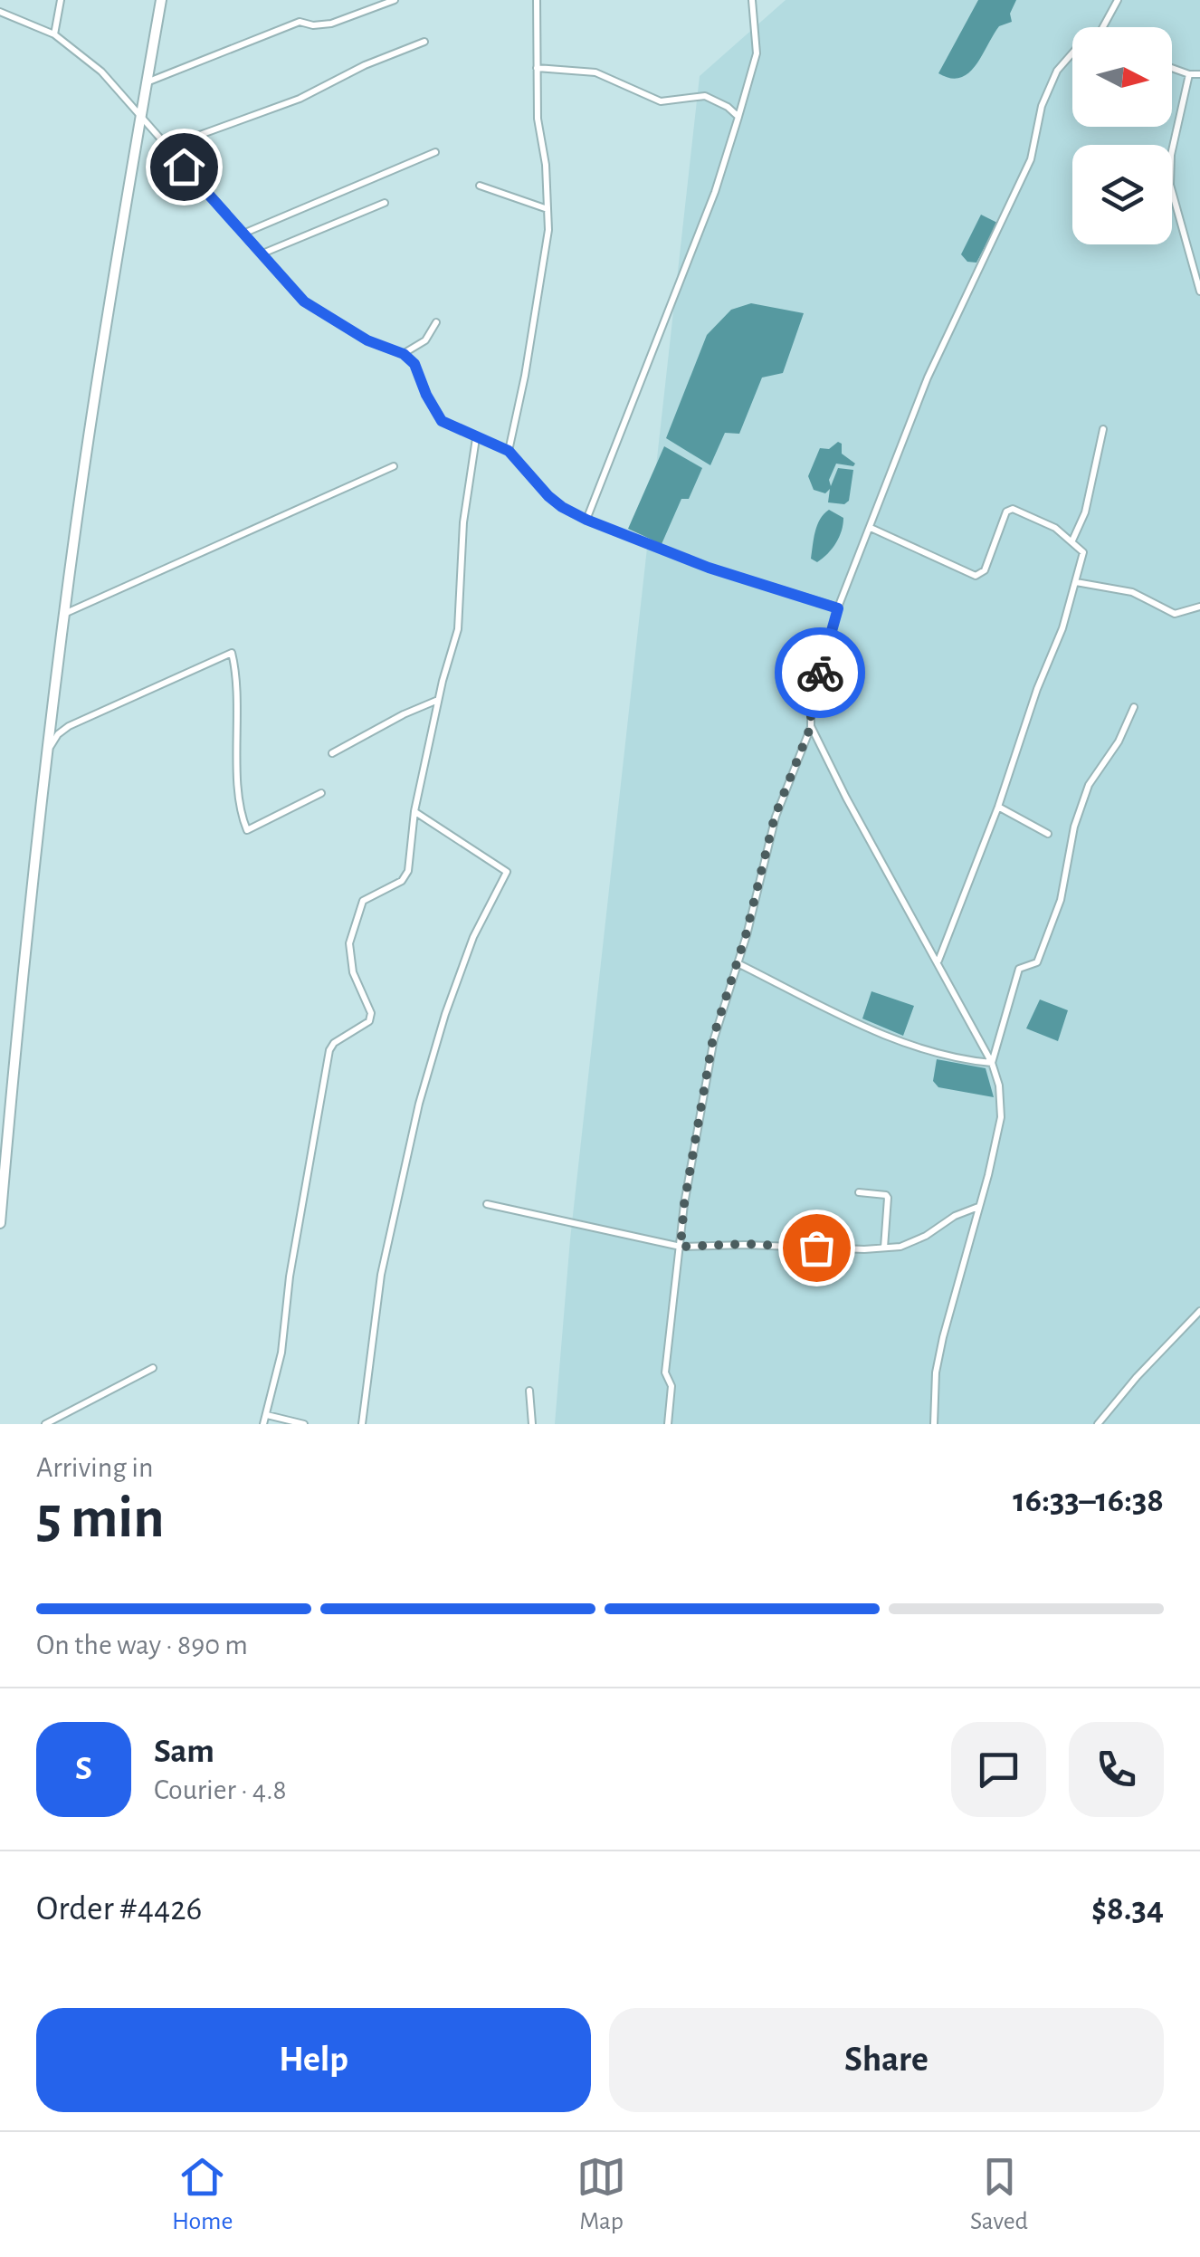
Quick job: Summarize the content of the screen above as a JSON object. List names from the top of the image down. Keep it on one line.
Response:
{"north":"right","page":{"heading":["5 min","Arriving in","16:33–16:38"],"panel":["Sam","Courier · 4.8","Order #4426","$8.34"],"bar":"On the way · 890 m","round":"S","buttons":["Help","Share"],"tabs":["Home","Map","Saved"]}}
